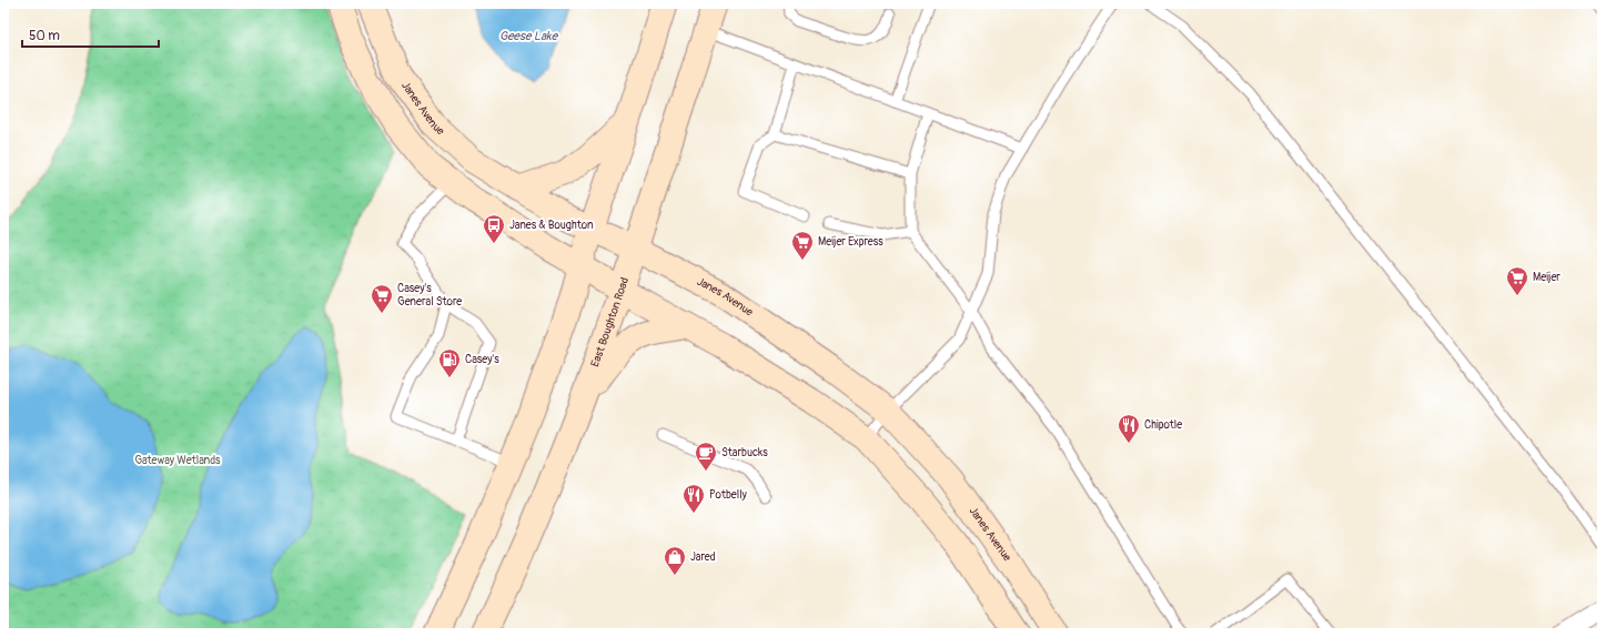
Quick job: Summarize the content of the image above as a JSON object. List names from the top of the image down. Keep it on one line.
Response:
{"streets":{"street":["Janes Avenue","East Boughton Road"]},"crossings":[["Janes Avenue","East Boughton Road"]],"water":["Geese Lake"],"parks":["Gateway Wetlands"],"places":{"bus stop":["Janes & Boughton"],"supermarket":["Meijer Express","Meijer","Casey's General Store"],"fuel station":["Casey's"],"restaurant":["Chipotle","Potbelly"],"cafe":["Starbucks"],"shop":["Jared"]},"scale_bar":"50 m"}
